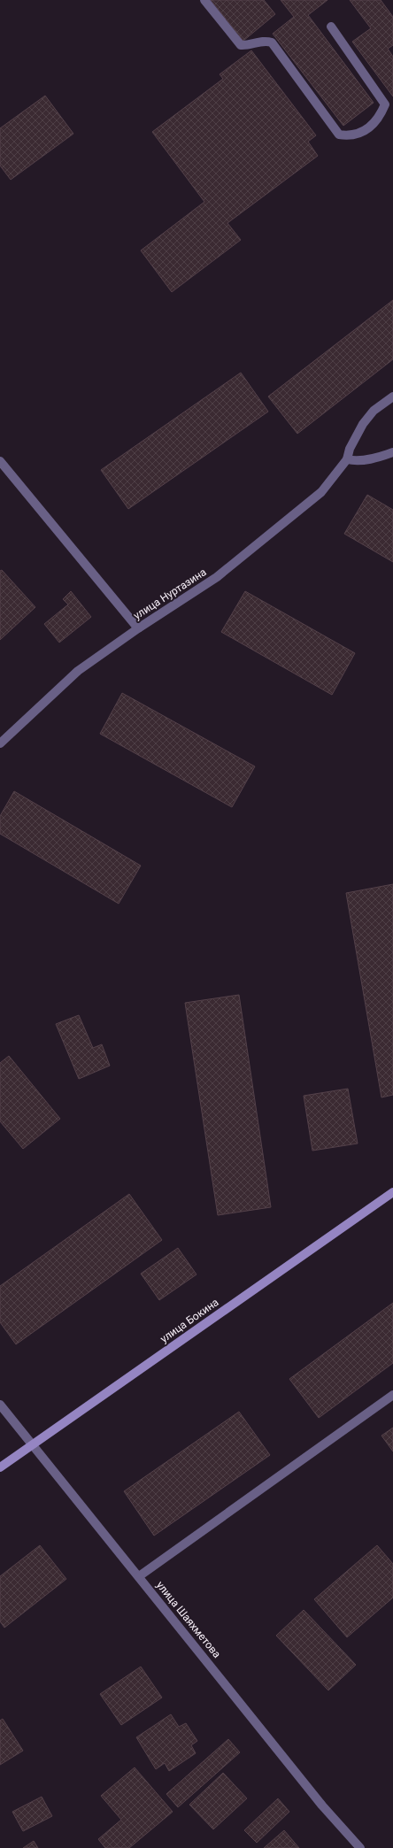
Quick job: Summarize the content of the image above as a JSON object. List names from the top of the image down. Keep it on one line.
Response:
{"streets":{"street":["улица Нуртазина","улица Бокина","улица Шаяхметова"]},"crossings":[["улица Бокина","улица Шаяхметова"]]}
